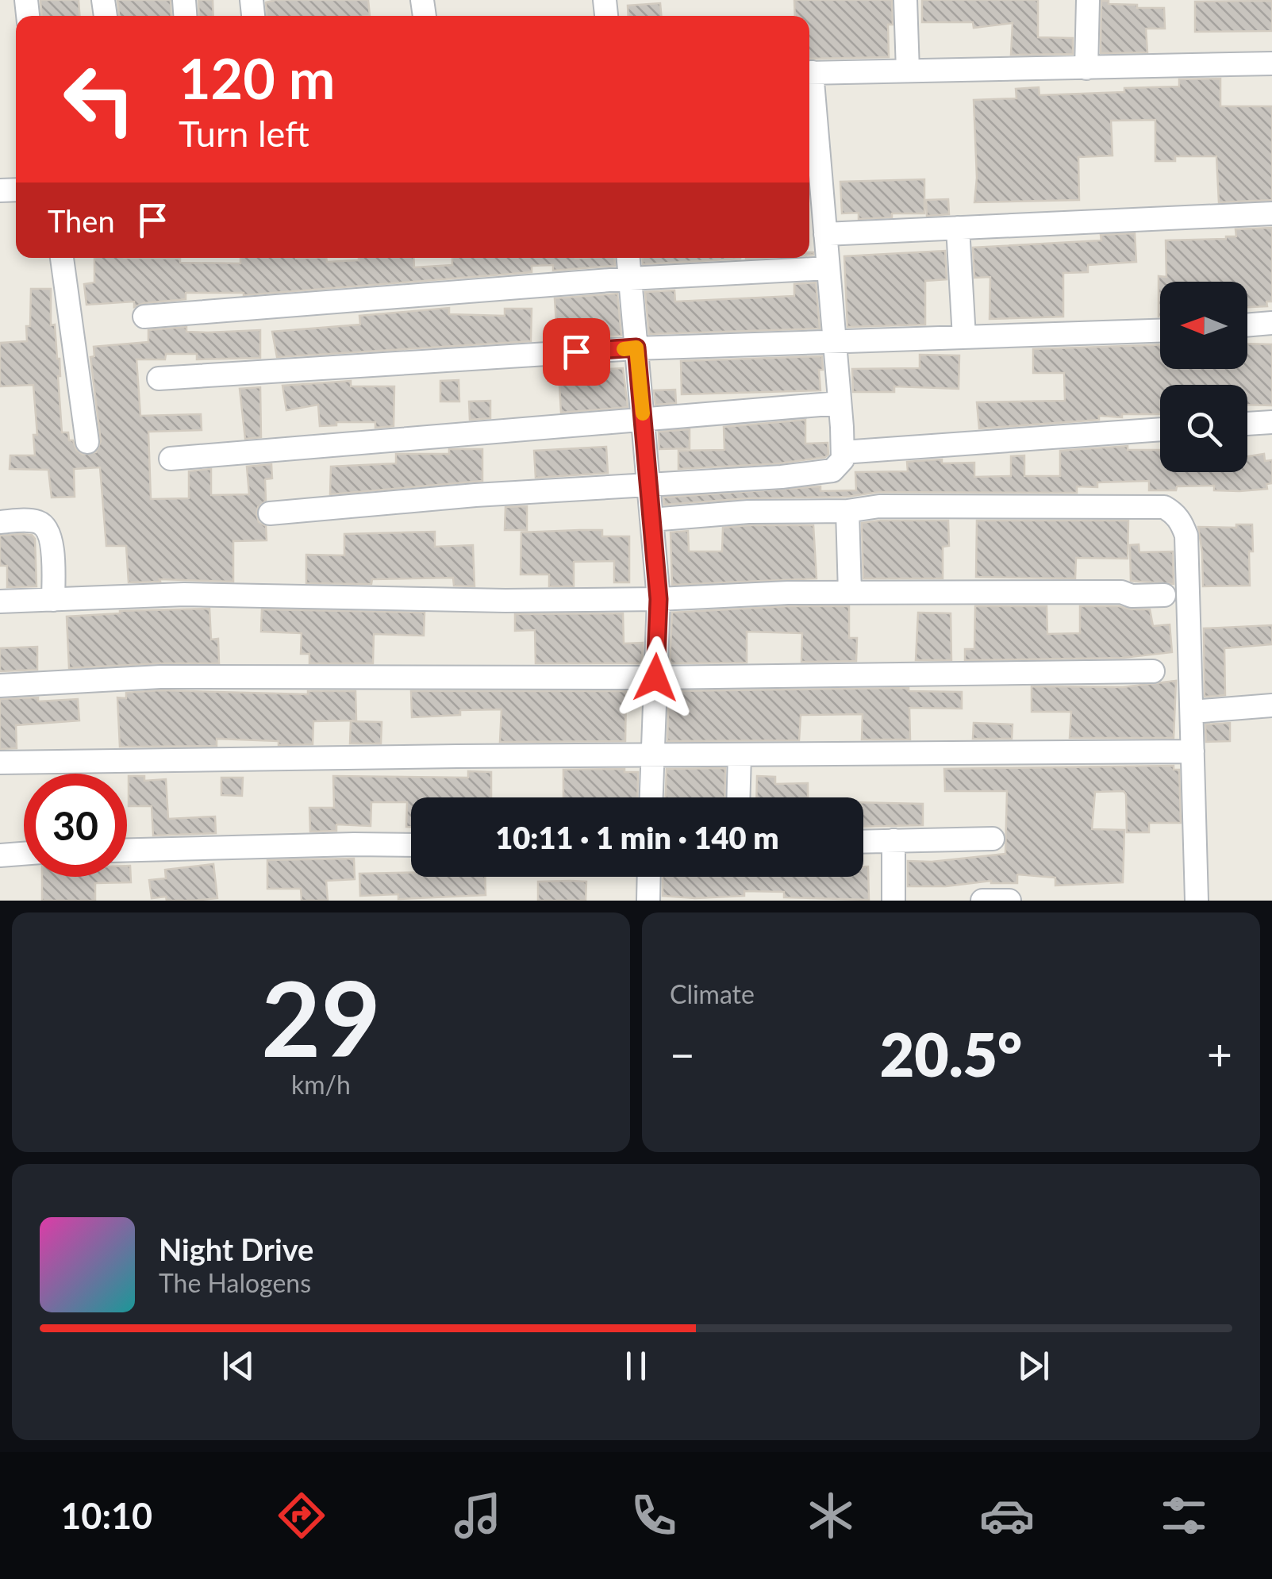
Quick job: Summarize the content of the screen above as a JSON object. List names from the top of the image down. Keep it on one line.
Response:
{"north":"left","page":{"turn":["120 m","Turn left"],"then":"Then","limit":"30","trip":"10:11 · 1 min · 140 m","tile":[["29","km/h"],"Climate"],"heat":["−","20.5°","+"],"song":["Night Drive","The Halogens"],"tabs":"10:10"}}
